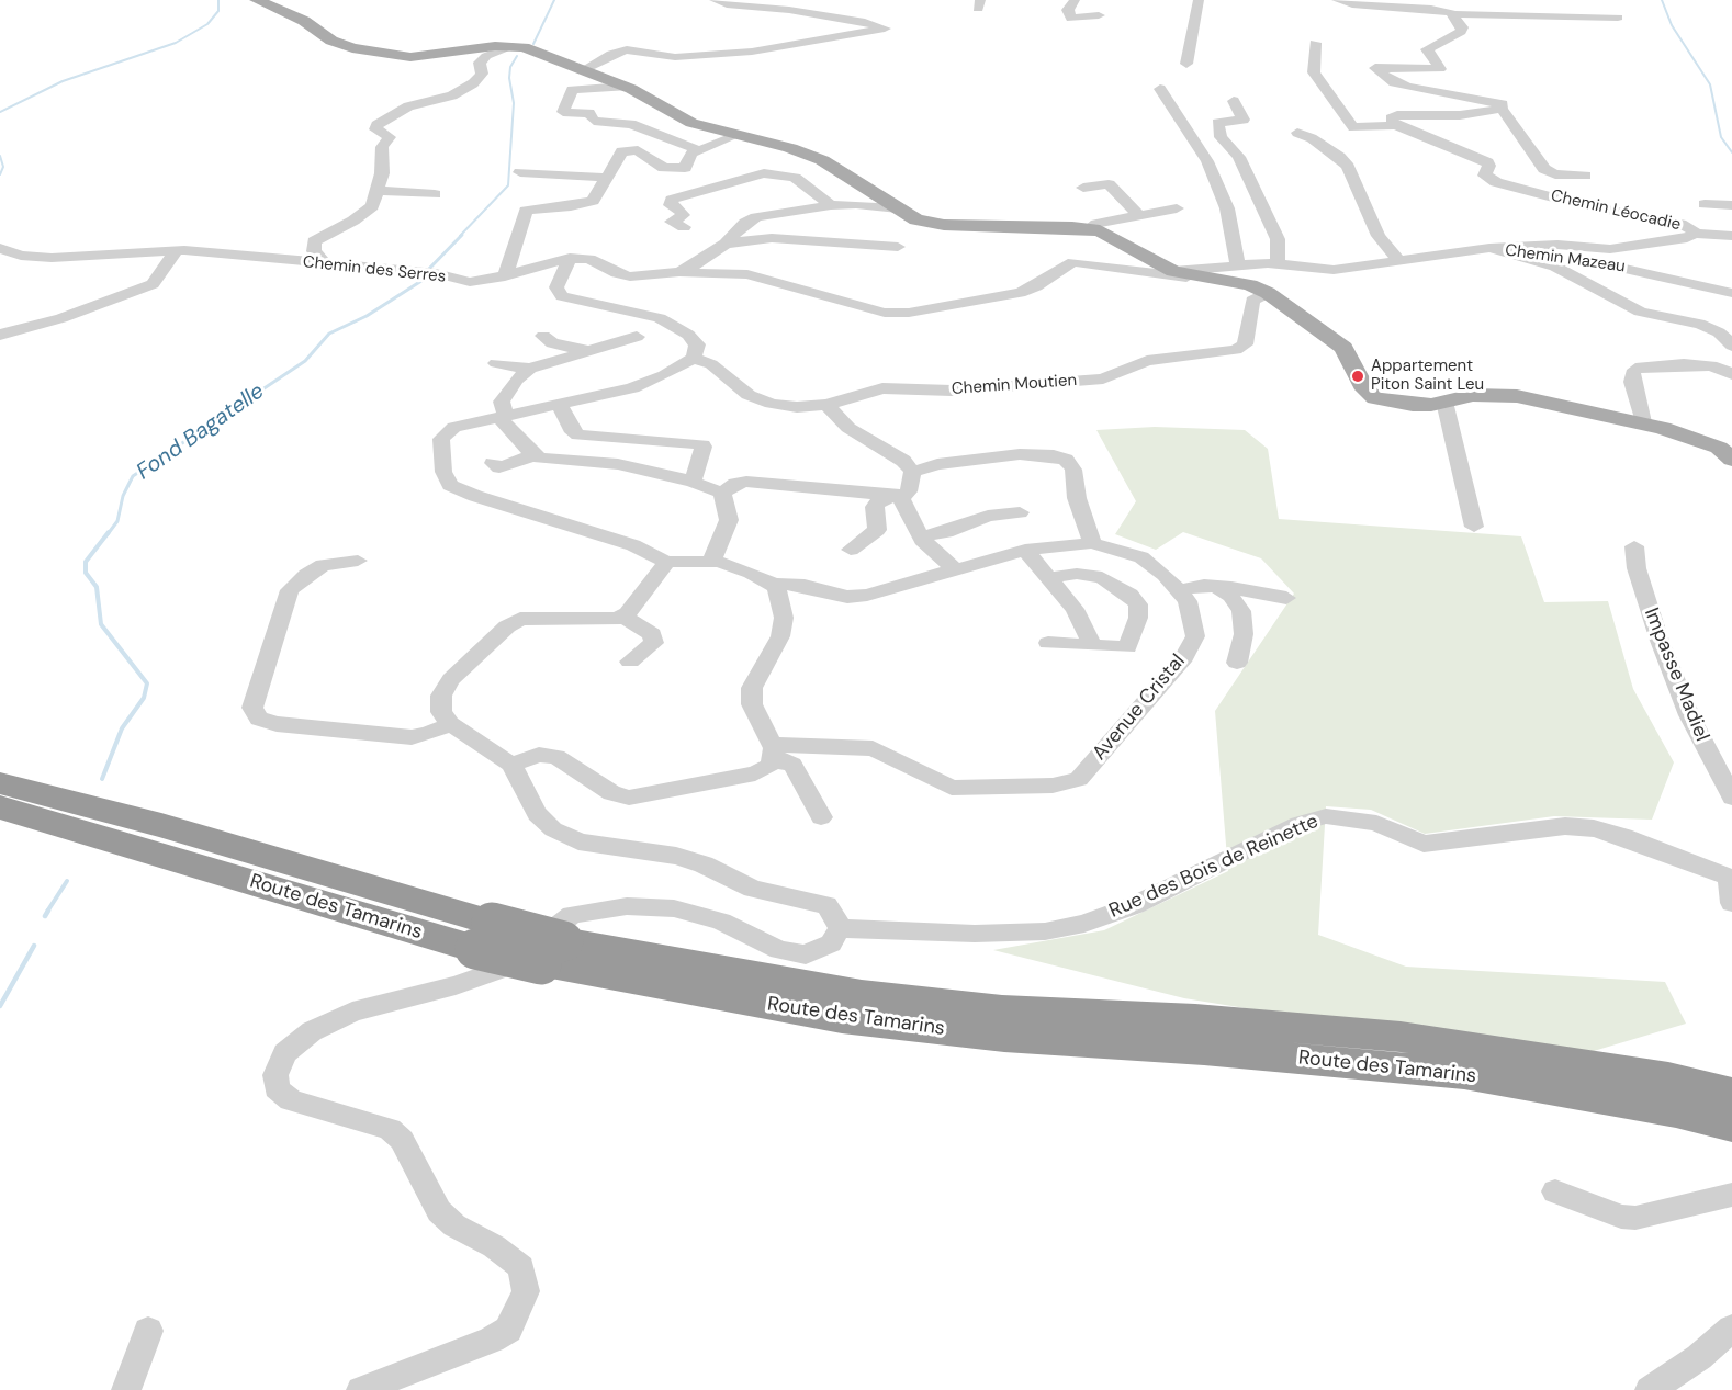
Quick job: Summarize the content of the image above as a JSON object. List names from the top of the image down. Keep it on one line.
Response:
{"streets":{"highway":["Route des Tamarins"],"street":["Chemin Léocadie","Chemin Mazeau","Chemin des Serres","Chemin Moutien","Impasse Madiel","Avenue Cristal","Rue des Bois de Reinette"]},"crossings":[["Chemin Léocadie","Chemin Mazeau"]],"water":["Fond Bagatelle"],"places":["Appartement Piton Saint Leu"]}
